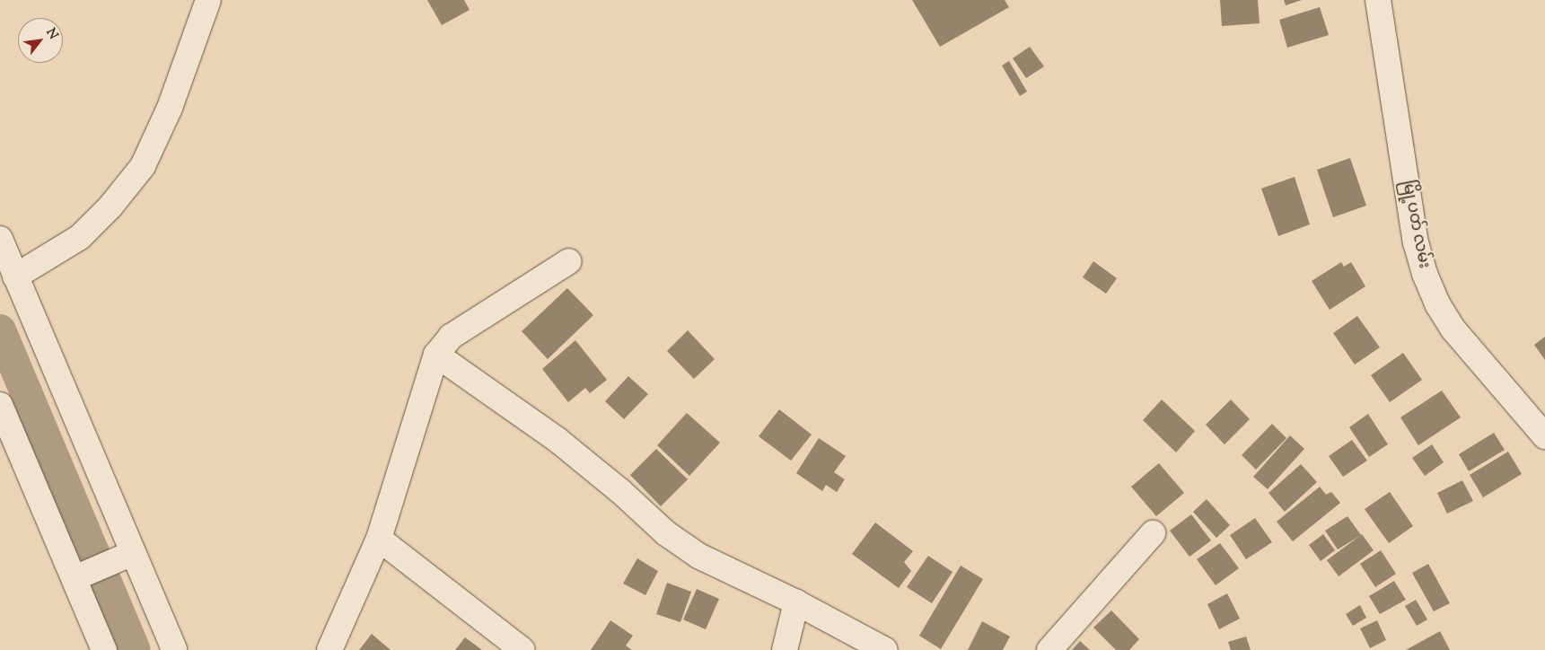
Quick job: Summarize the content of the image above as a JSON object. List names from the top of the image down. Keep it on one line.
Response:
{"streets":{"street":["မြို့ပတ် လမ်း"]},"north":"top right"}
